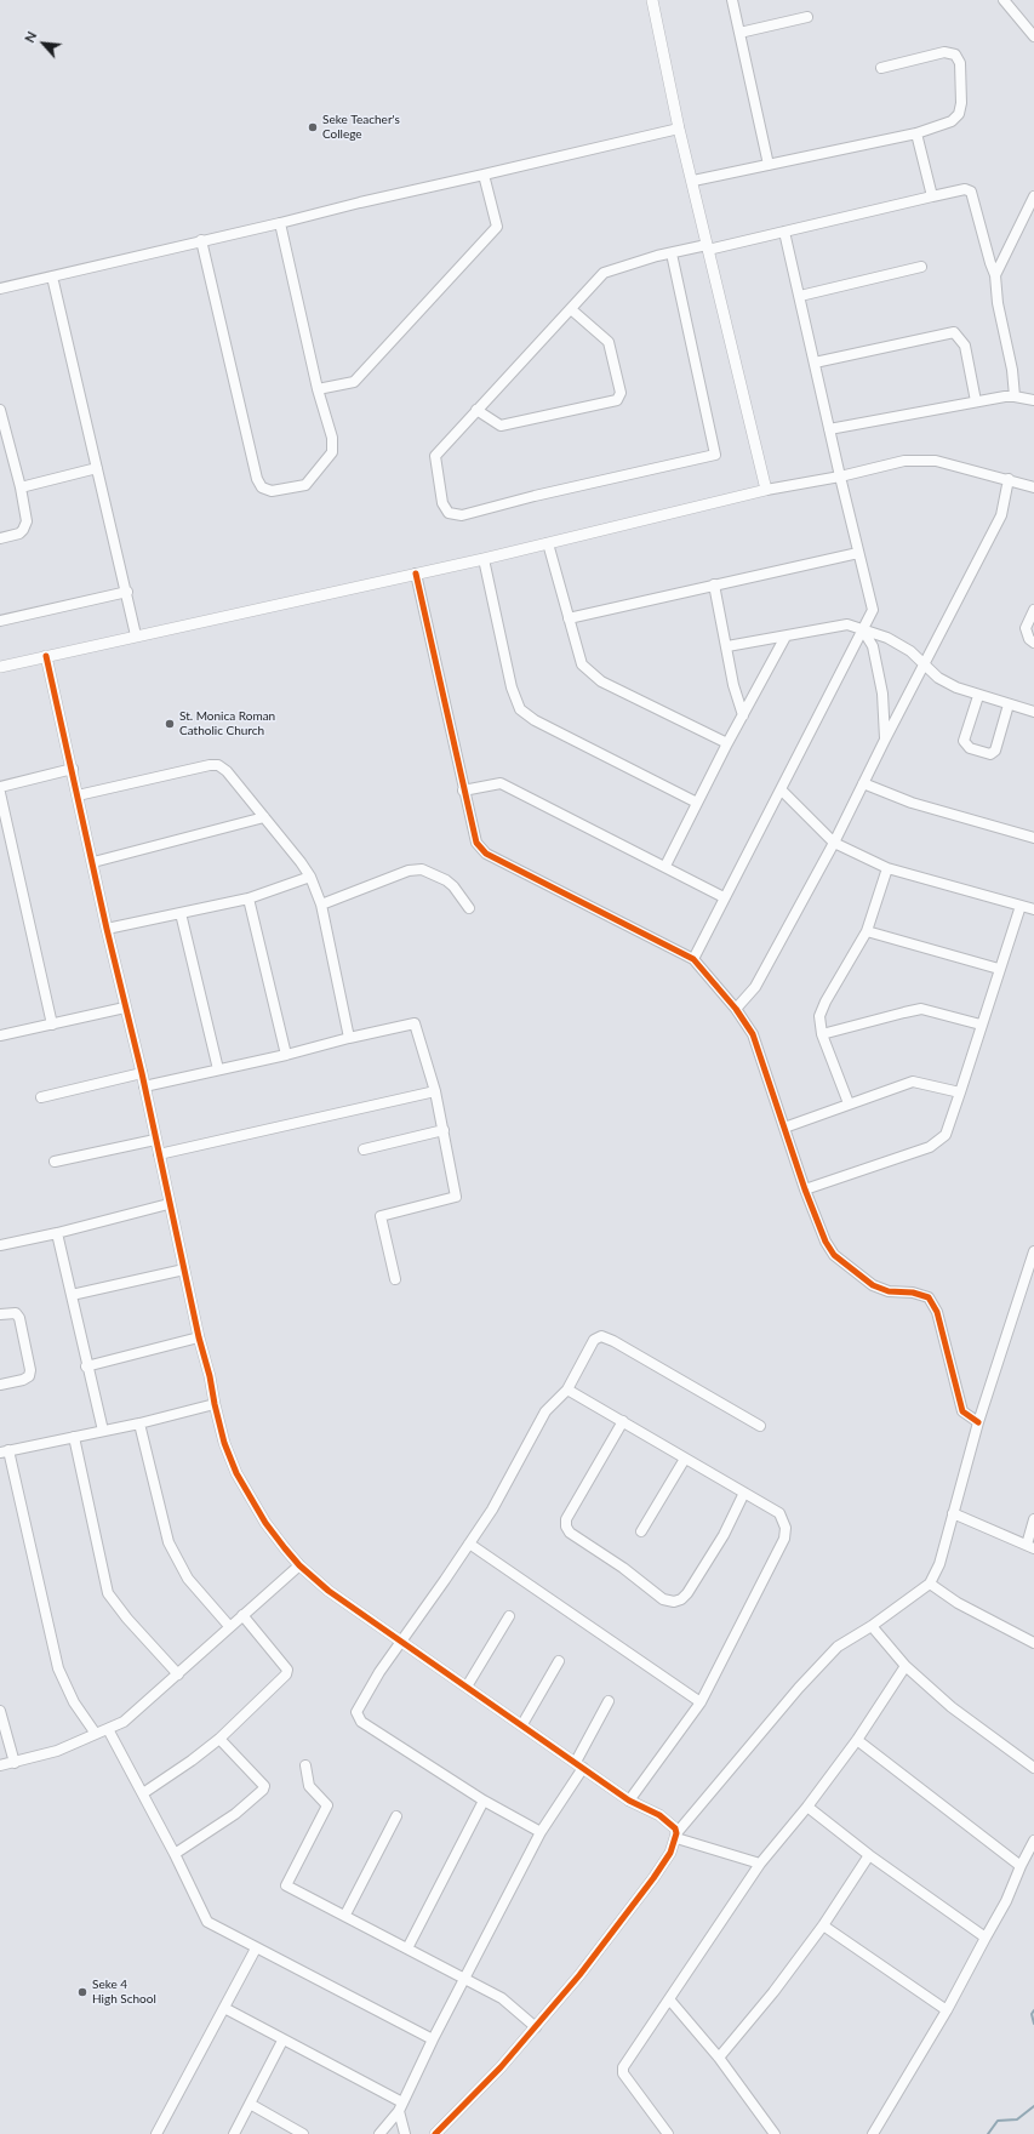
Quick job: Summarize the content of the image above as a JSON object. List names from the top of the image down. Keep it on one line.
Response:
{"places":["Seke Teacher's College","St. Monica Roman Catholic Church","Seke 4 High School"],"north":"top left"}
